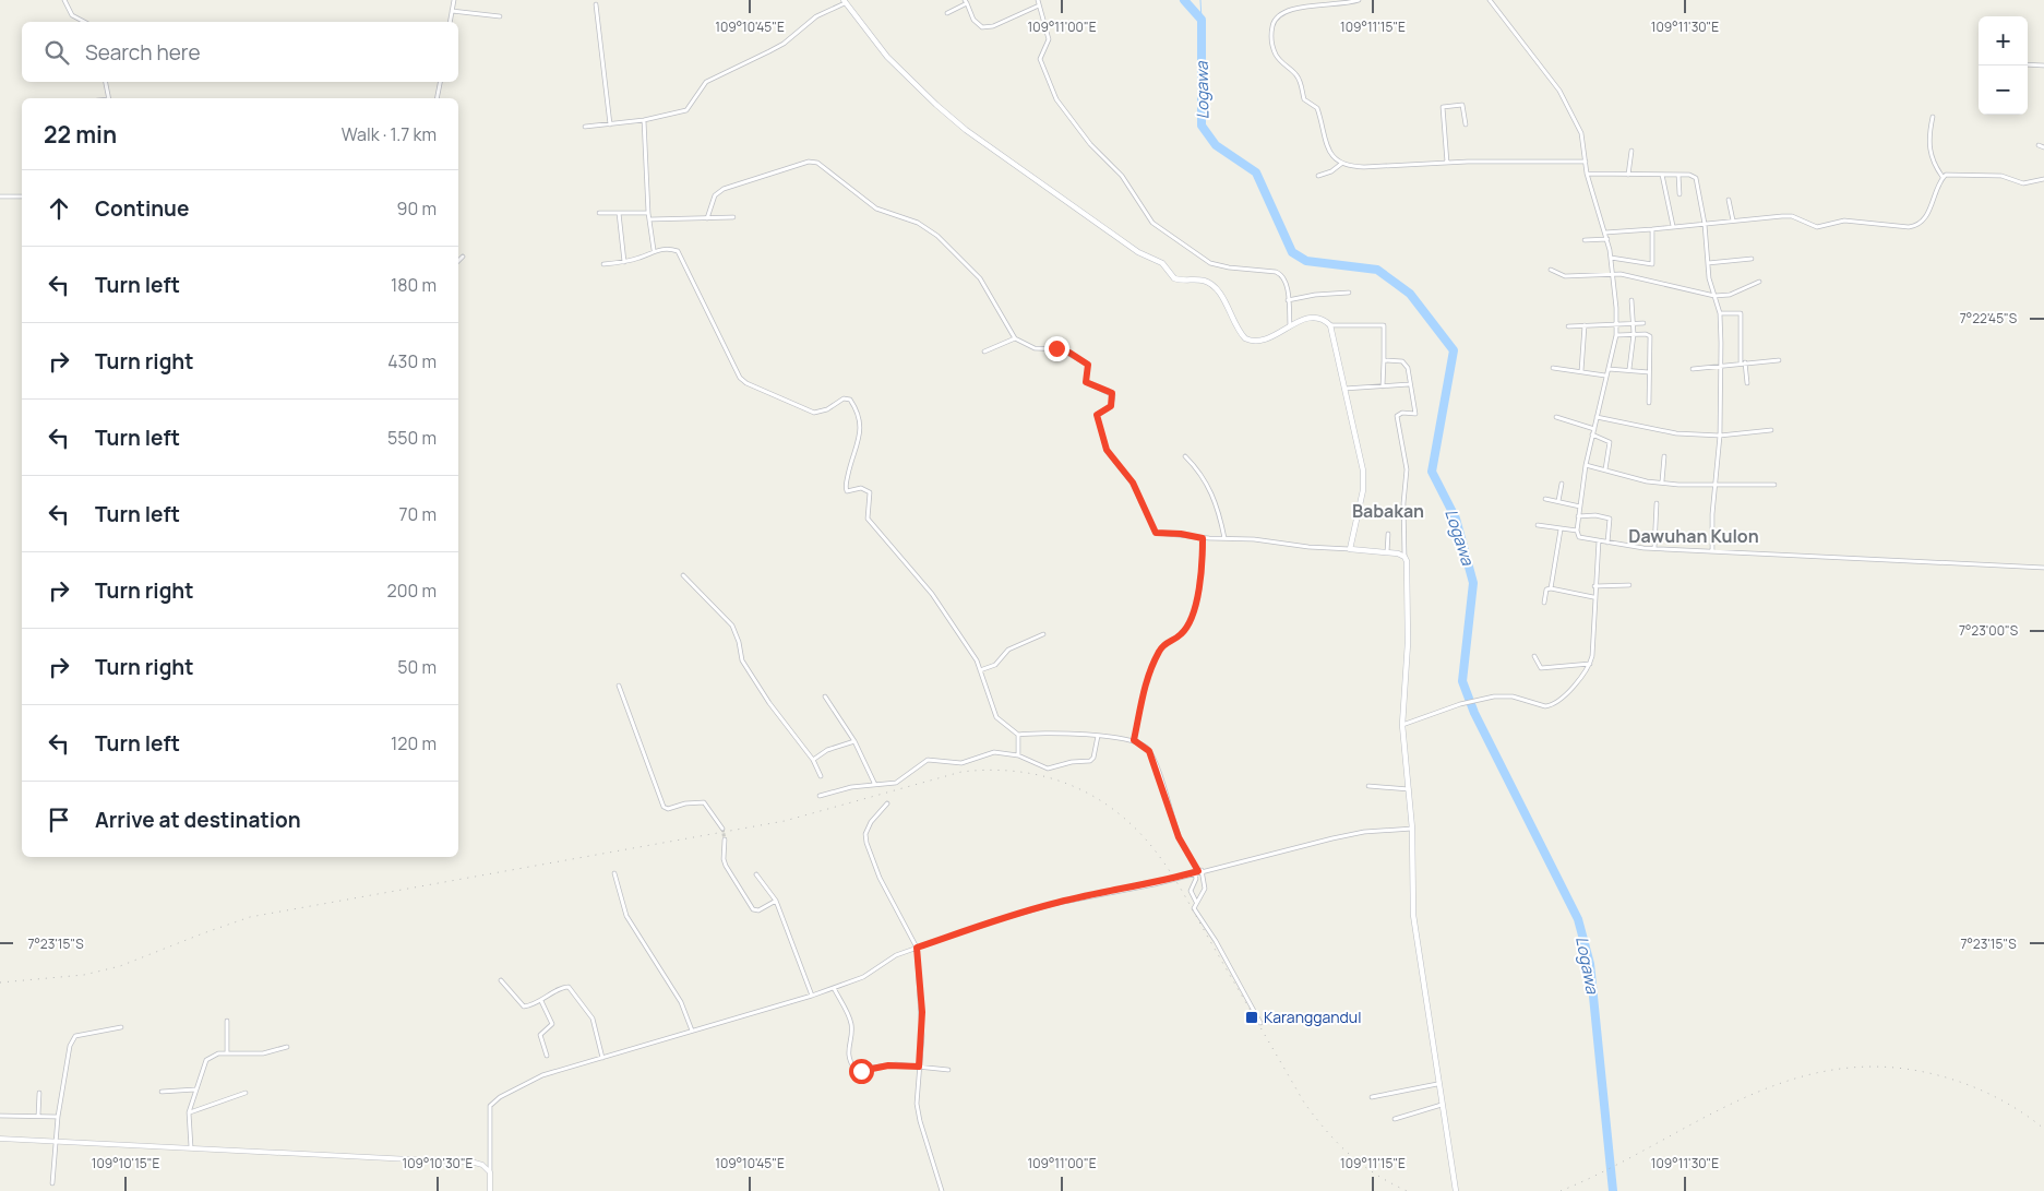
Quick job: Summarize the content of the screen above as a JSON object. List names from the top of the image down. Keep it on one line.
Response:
{"districts":["Babakan","Dawuhan Kulon"],"water":["Logawa"],"places":{"transit":["Karanggandul"]},"page":{"map_buttons":["+","−"],"search":"Search here","heading":["22 min","Walk · 1.7 km"],"list":[["Continue","90 m"],["Turn left","180 m"],["Turn right","430 m"],["Turn left","550 m"],["Turn left","70 m"],["Turn right","200 m"],["Turn right","50 m"],["Turn left","120 m"],"Arrive at destination"]},"coordinates":["109°10'45\"E","109°11'00\"E","109°11'15\"E","109°11'30\"E","7°22'45\"S","7°23'00\"S","7°23'15\"S","109°10'15\"E","109°10'30\"E"]}
